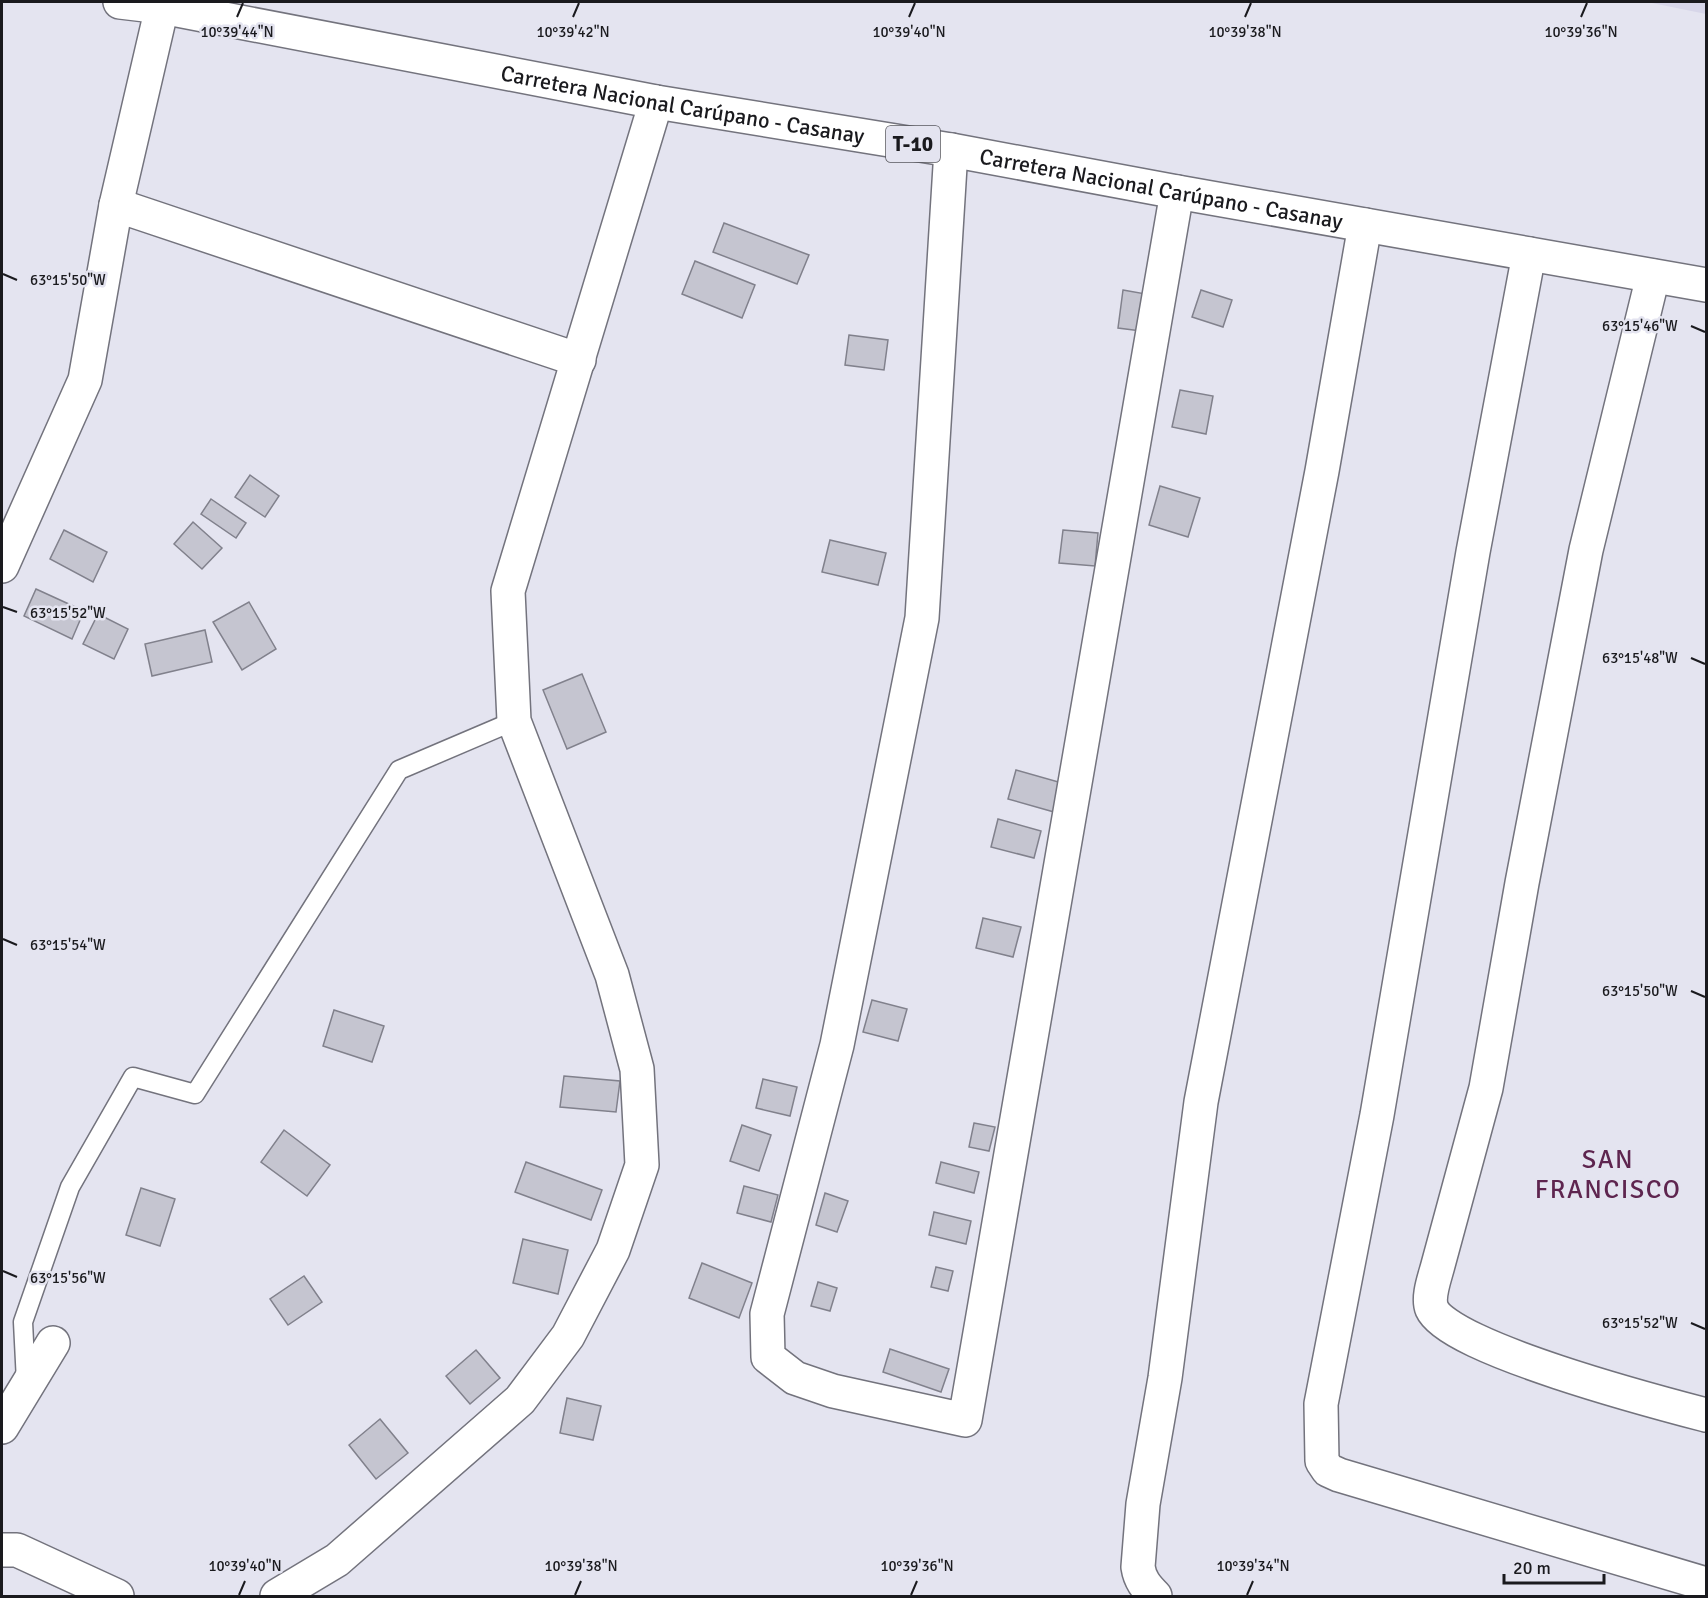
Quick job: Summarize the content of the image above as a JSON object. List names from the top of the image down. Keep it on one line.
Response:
{"streets":{"main road":["Carretera Nacional Carúpano - Casanay","T-10"]},"districts":["SAN FRANCISCO"],"scale_bar":"20 m","coordinates":["10°39'44\"N","10°39'42\"N","10°39'40\"N","10°39'38\"N","10°39'36\"N","63°15'50\"W","63°15'46\"W","63°15'52\"W","63°15'48\"W","63°15'54\"W","63°15'56\"W","10°39'34\"N"]}
